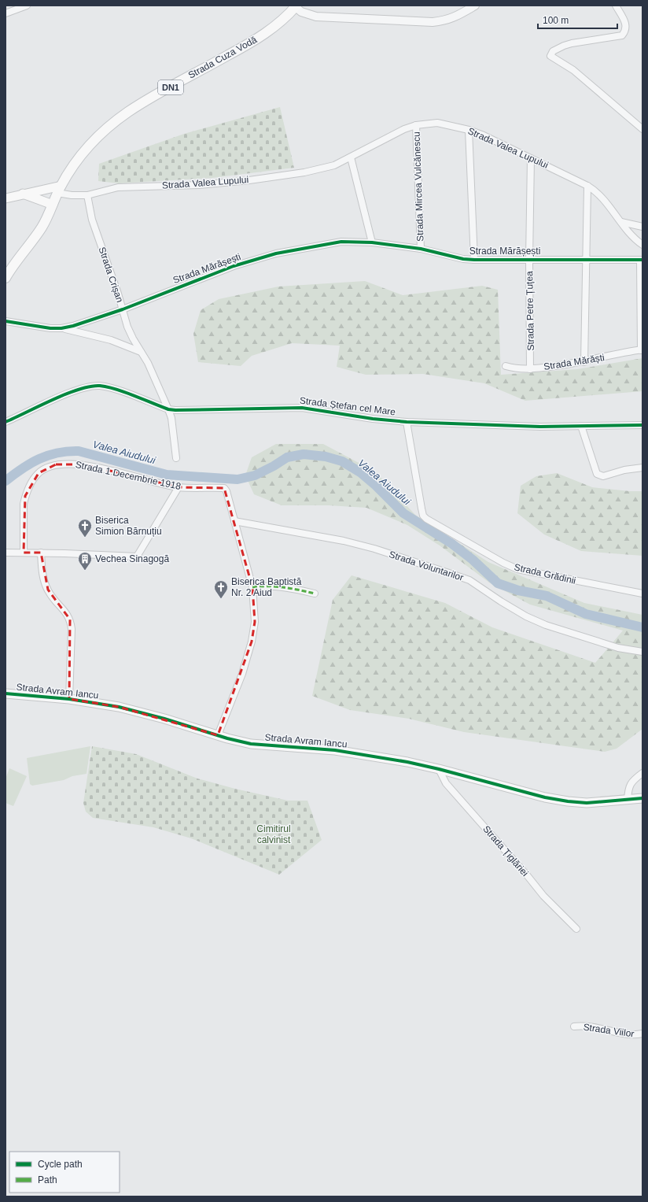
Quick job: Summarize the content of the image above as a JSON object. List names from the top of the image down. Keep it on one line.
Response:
{"streets":{"main road":["Strada Cuza Vodă","DN1","Strada Avram Iancu"],"street":["Strada Valea Lupului","Strada Mircea Vulcănescu","Strada Mărășești","Strada Crișan","Strada Petre Țuțea","Strada Mărăști","Strada Ștefan cel Mare","Strada 1 Decembrie 1918","Strada Voluntarilor","Strada Grădinii","Strada Țiglăriei","Strada Viilor"]},"crossings":[["Strada Cuza Vodă","Strada Valea Lupului"],["Strada Valea Lupului","Strada Mircea Vulcănescu"],["Strada Valea Lupului","Strada Crișan"],["Strada Valea Lupului","Strada Petre Țuțea"],["Strada Mircea Vulcănescu","Strada Mărășești"],["Strada Mărășești","Strada Crișan"],["Strada Mărășești","Strada Petre Țuțea"],["Strada Crișan","Strada Ștefan cel Mare"],["Strada Petre Țuțea","Strada Mărăști"],["Strada Ștefan cel Mare","Strada Grădinii"],["Strada 1 Decembrie 1918","Strada Voluntarilor"],["Strada Avram Iancu","Strada Țiglăriei"]],"water":["Valea Aiudului"],"parks":["Cimitirul calvinist"],"places":{"church":["Biserica Simion Bărnuțiu","Biserica Baptistă Nr. 2 Aiud"],"building":["Vechea Sinagogă"]},"legend":["Cycle path","Path"],"scale_bar":"100 m"}
